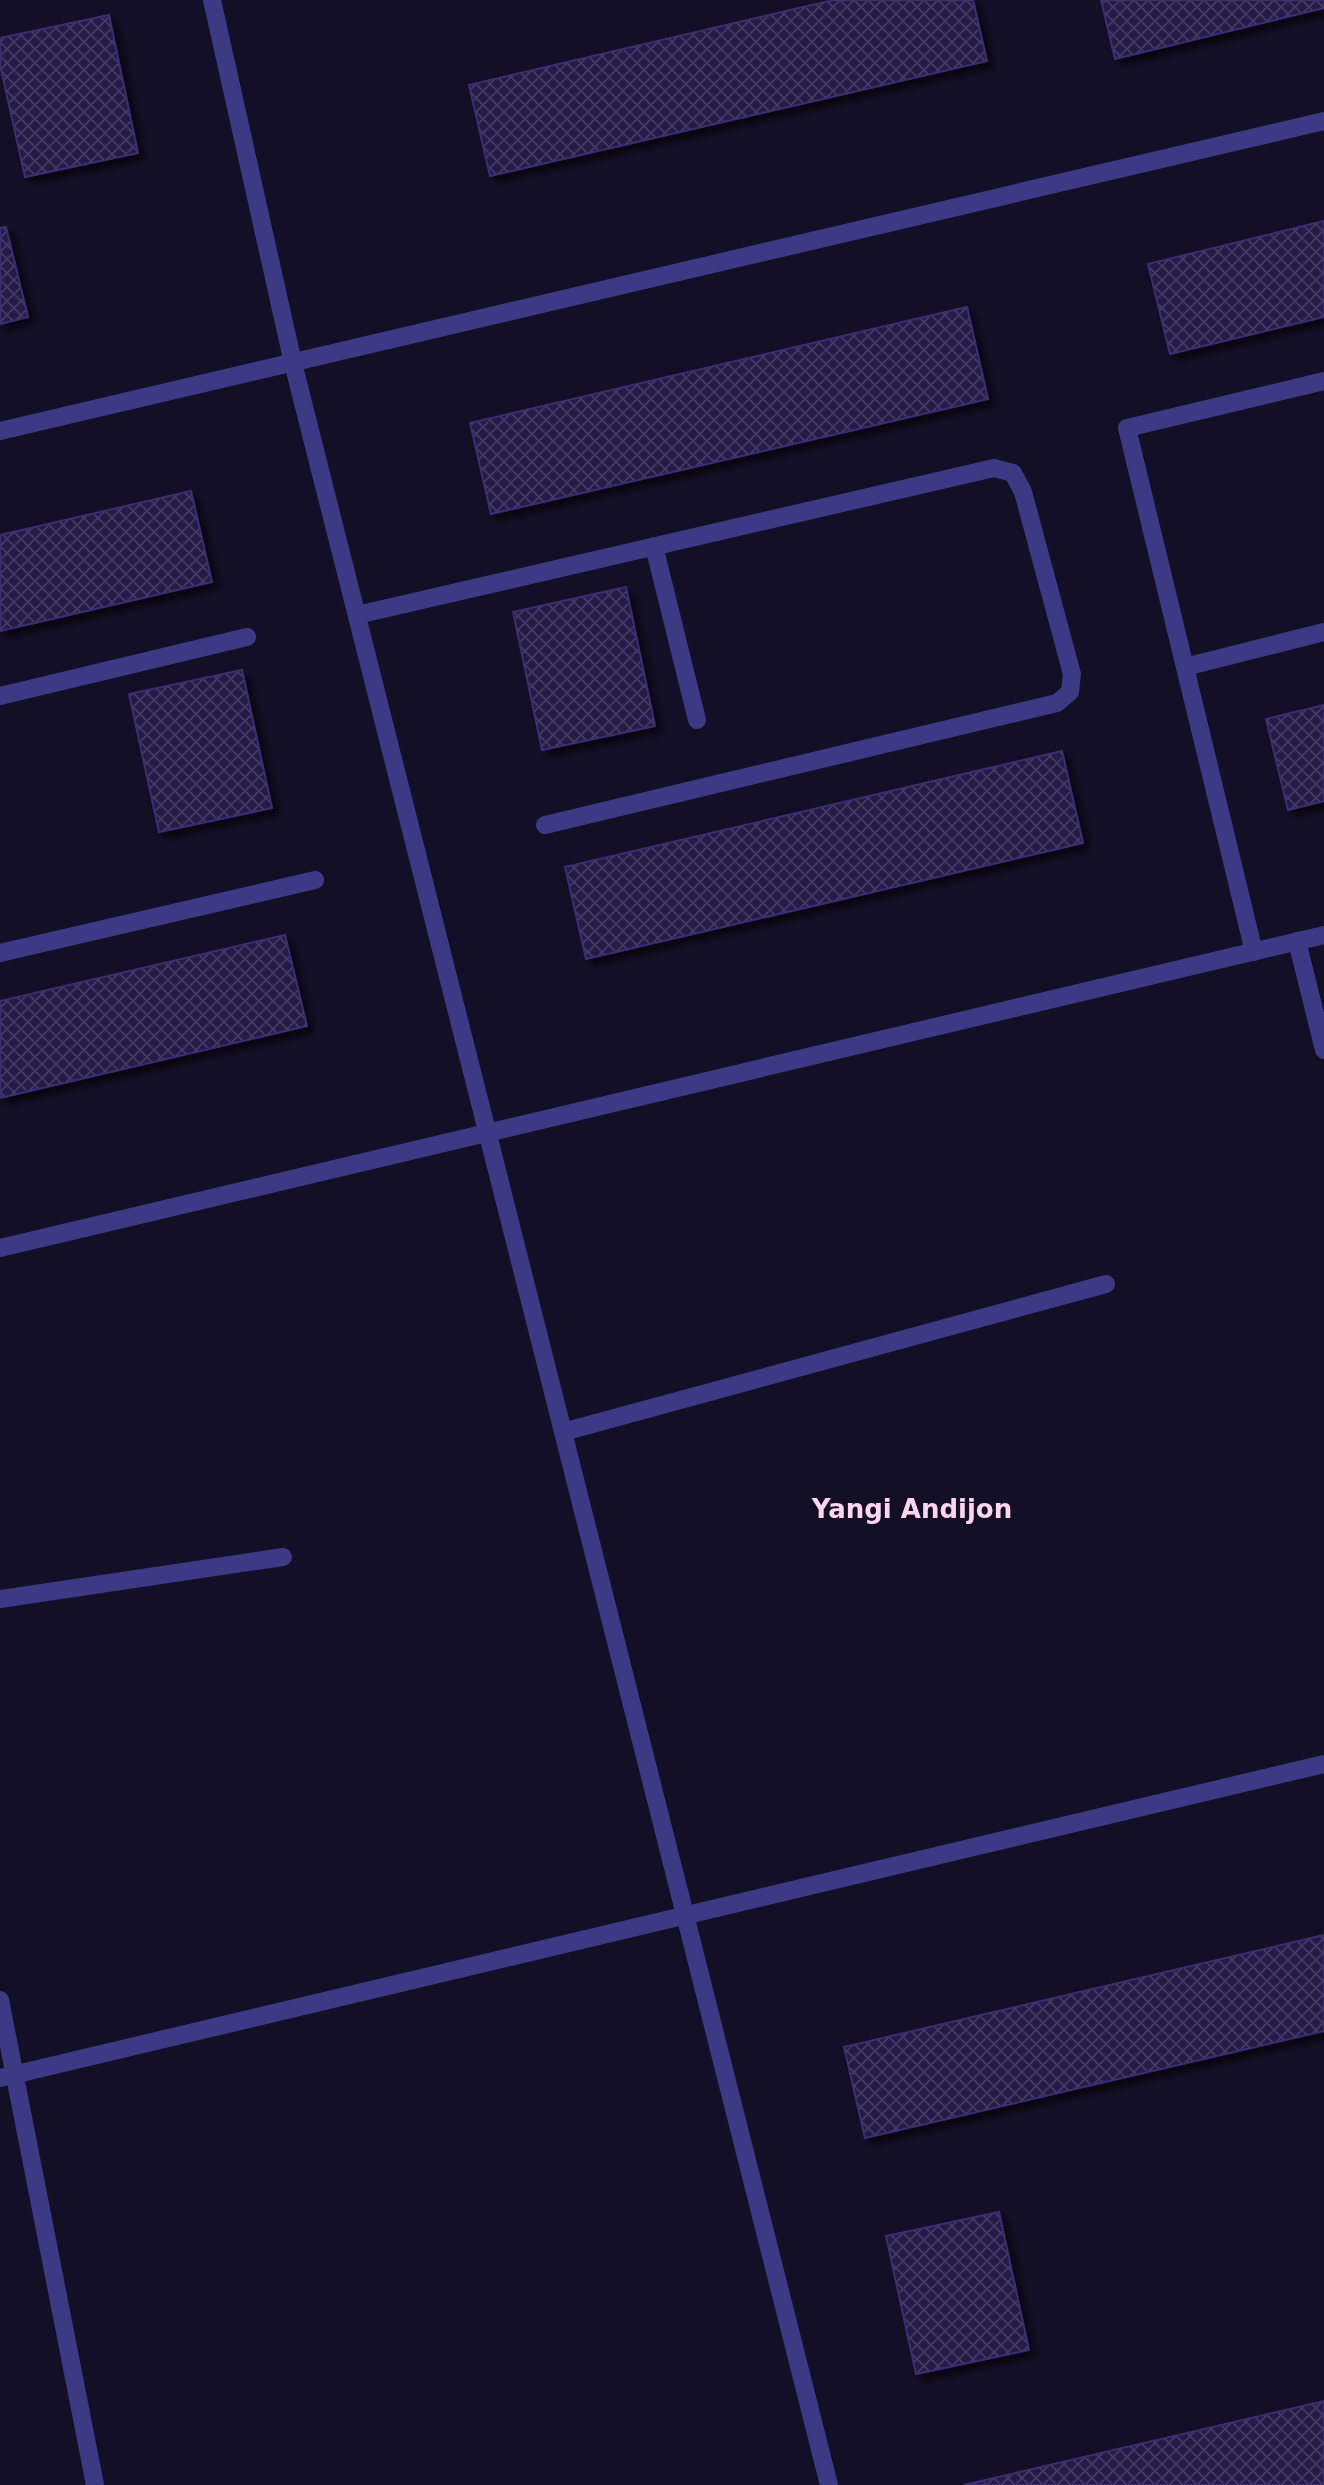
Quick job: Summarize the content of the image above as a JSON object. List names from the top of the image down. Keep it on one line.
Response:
{"districts":["Yangi Andijon"]}
